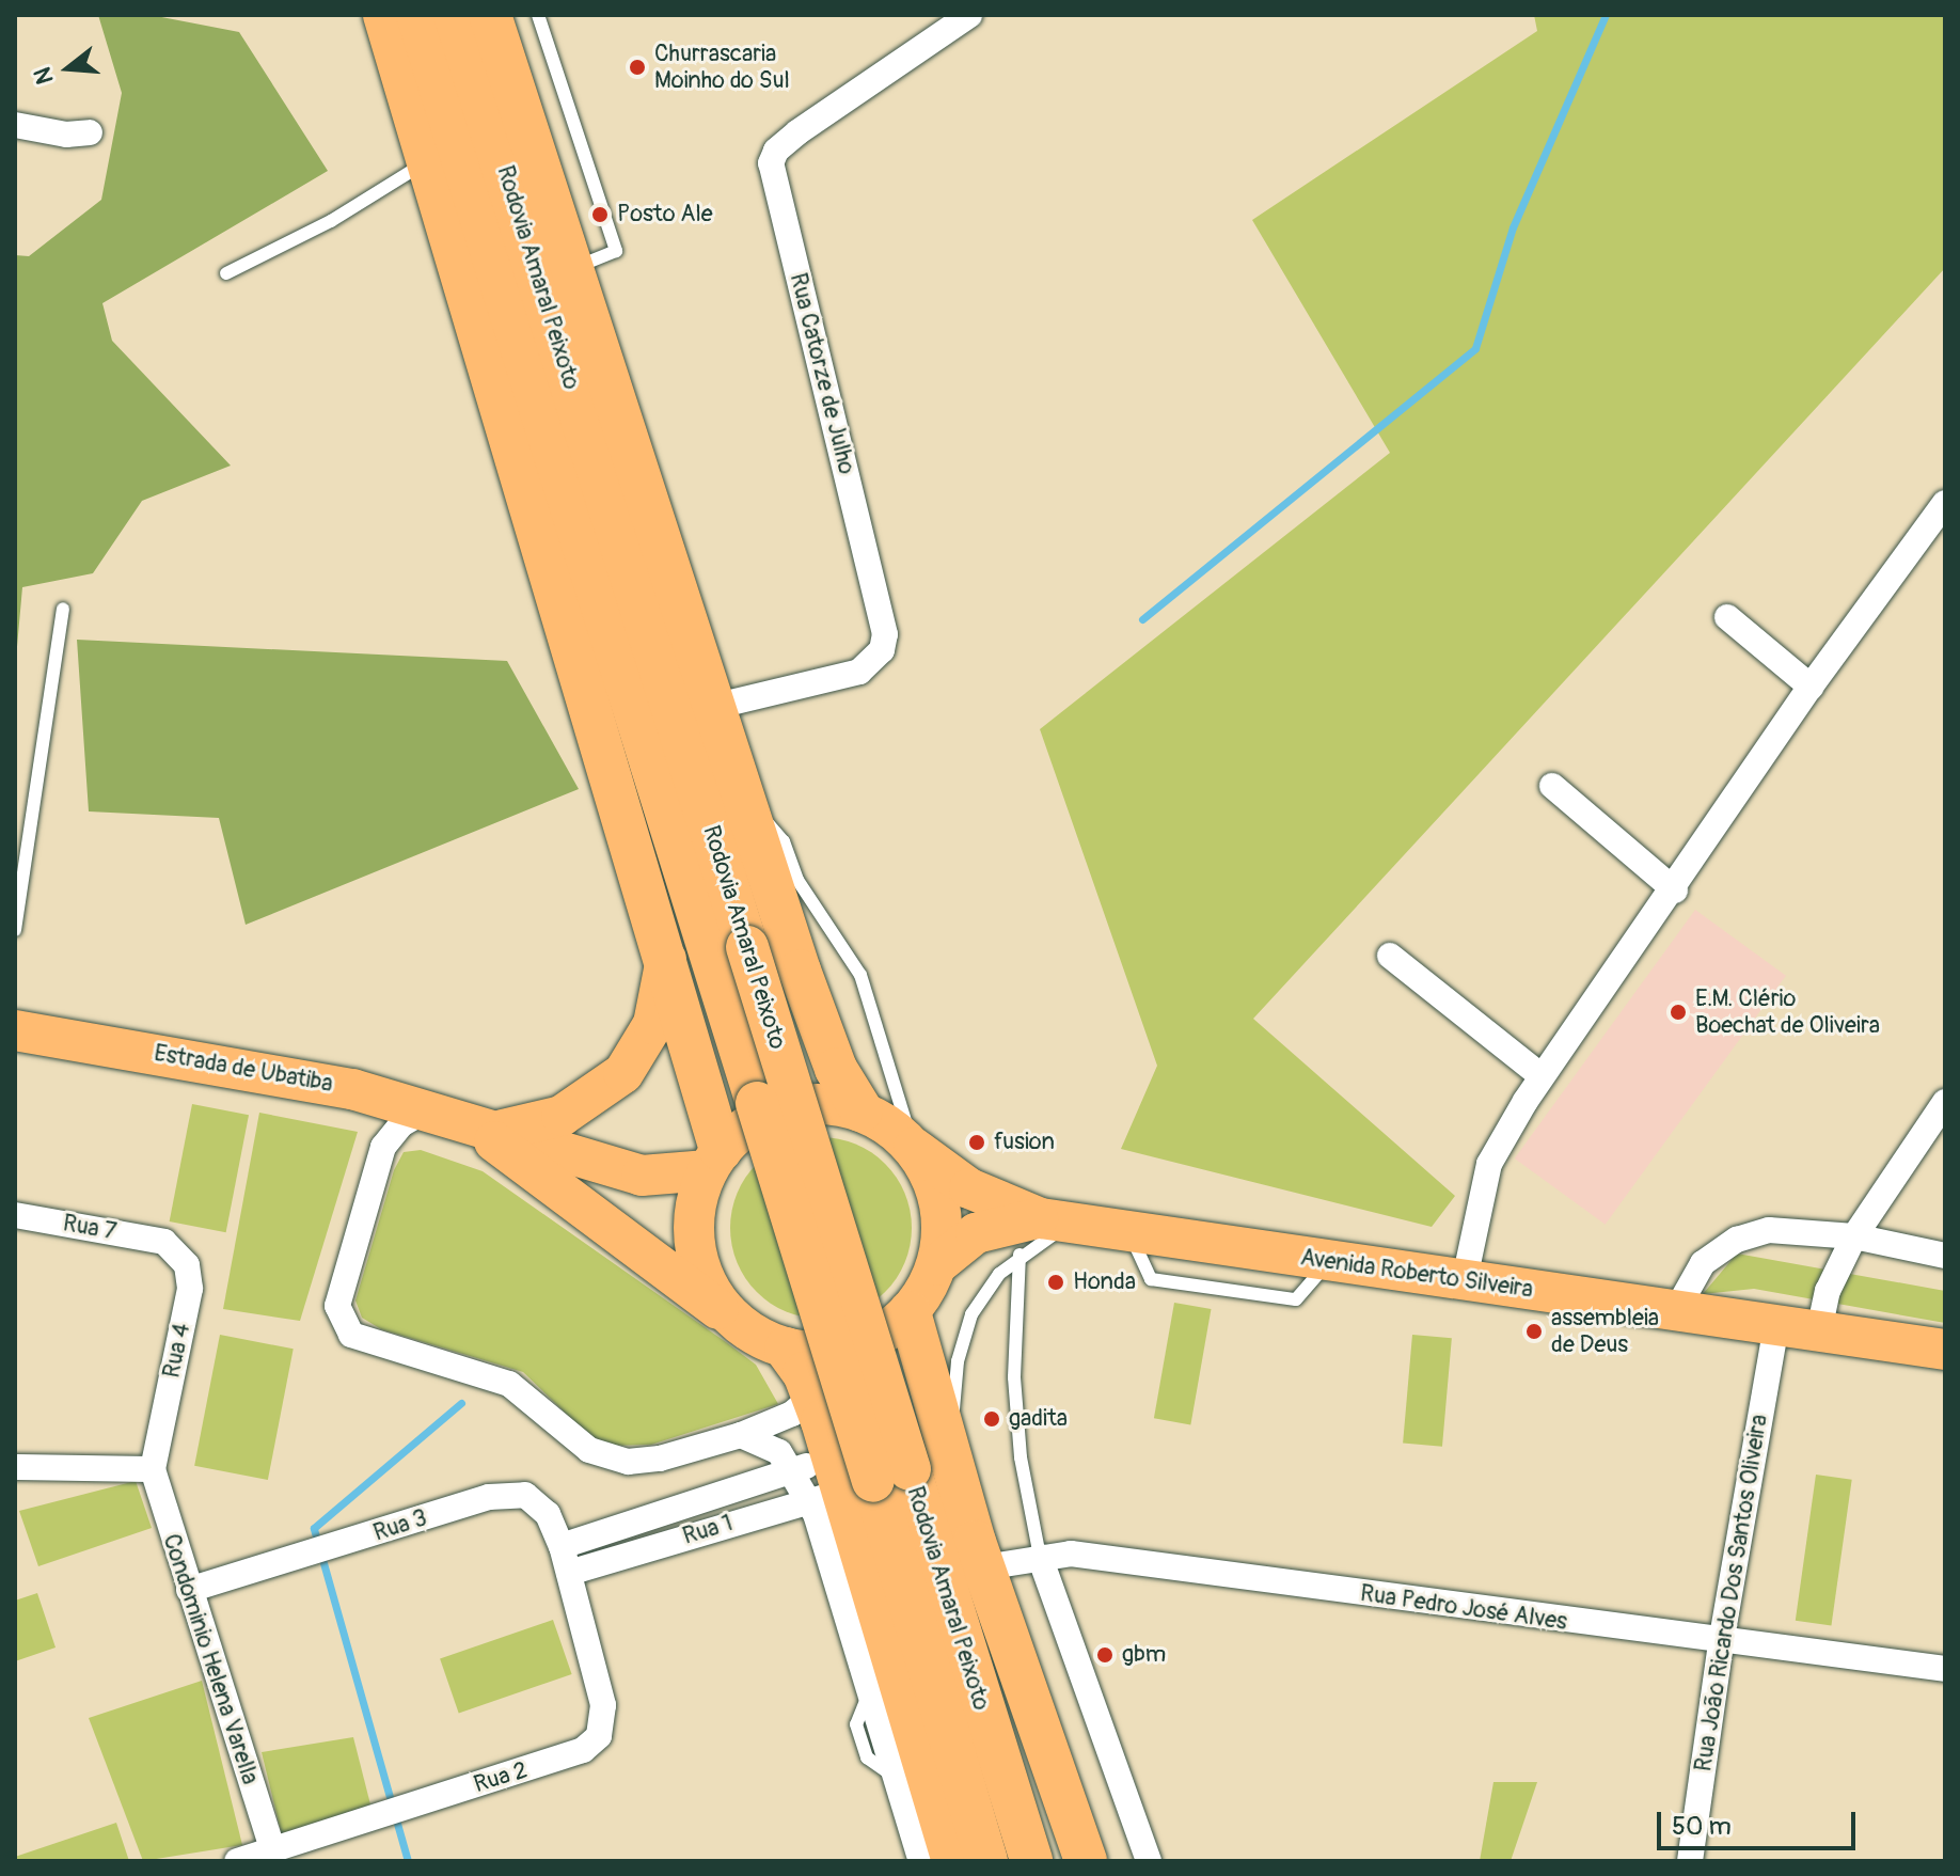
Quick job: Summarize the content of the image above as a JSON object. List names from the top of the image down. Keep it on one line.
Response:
{"streets":{"highway":["Rodovia Amaral Peixoto"],"main road":["Estrada de Ubatiba","Avenida Roberto Silveira"],"street":["Rua Catorze de Julho","Rua 7","Rua 4","Rua 3","Rua 1","Rua João Ricardo Dos Santos Oliveira","Rua Pedro José Alves","Condominio Helena Varella","Rua 2"]},"crossings":[["Rodovia Amaral Peixoto","Rua 1"],["Estrada de Ubatiba","Avenida Roberto Silveira"],["Rua 7","Rua 4"],["Avenida Roberto Silveira","Rua João Ricardo Dos Santos Oliveira"],["Rua 4","Condominio Helena Varella"],["Rua 3","Rua 1"],["Rua 3","Condominio Helena Varella"],["Rua 3","Rua 2"],["Rua 1","Rua 2"],["Rua João Ricardo Dos Santos Oliveira","Rua Pedro José Alves"],["Condominio Helena Varella","Rua 2"]],"places":["Churrascaria Moinho do Sul","Posto Ale","E.M. Clério Boechat de Oliveira","fusion","Honda","assembleia de Deus","gadita","gbm"],"scale_bar":"50 m","north":"left"}
